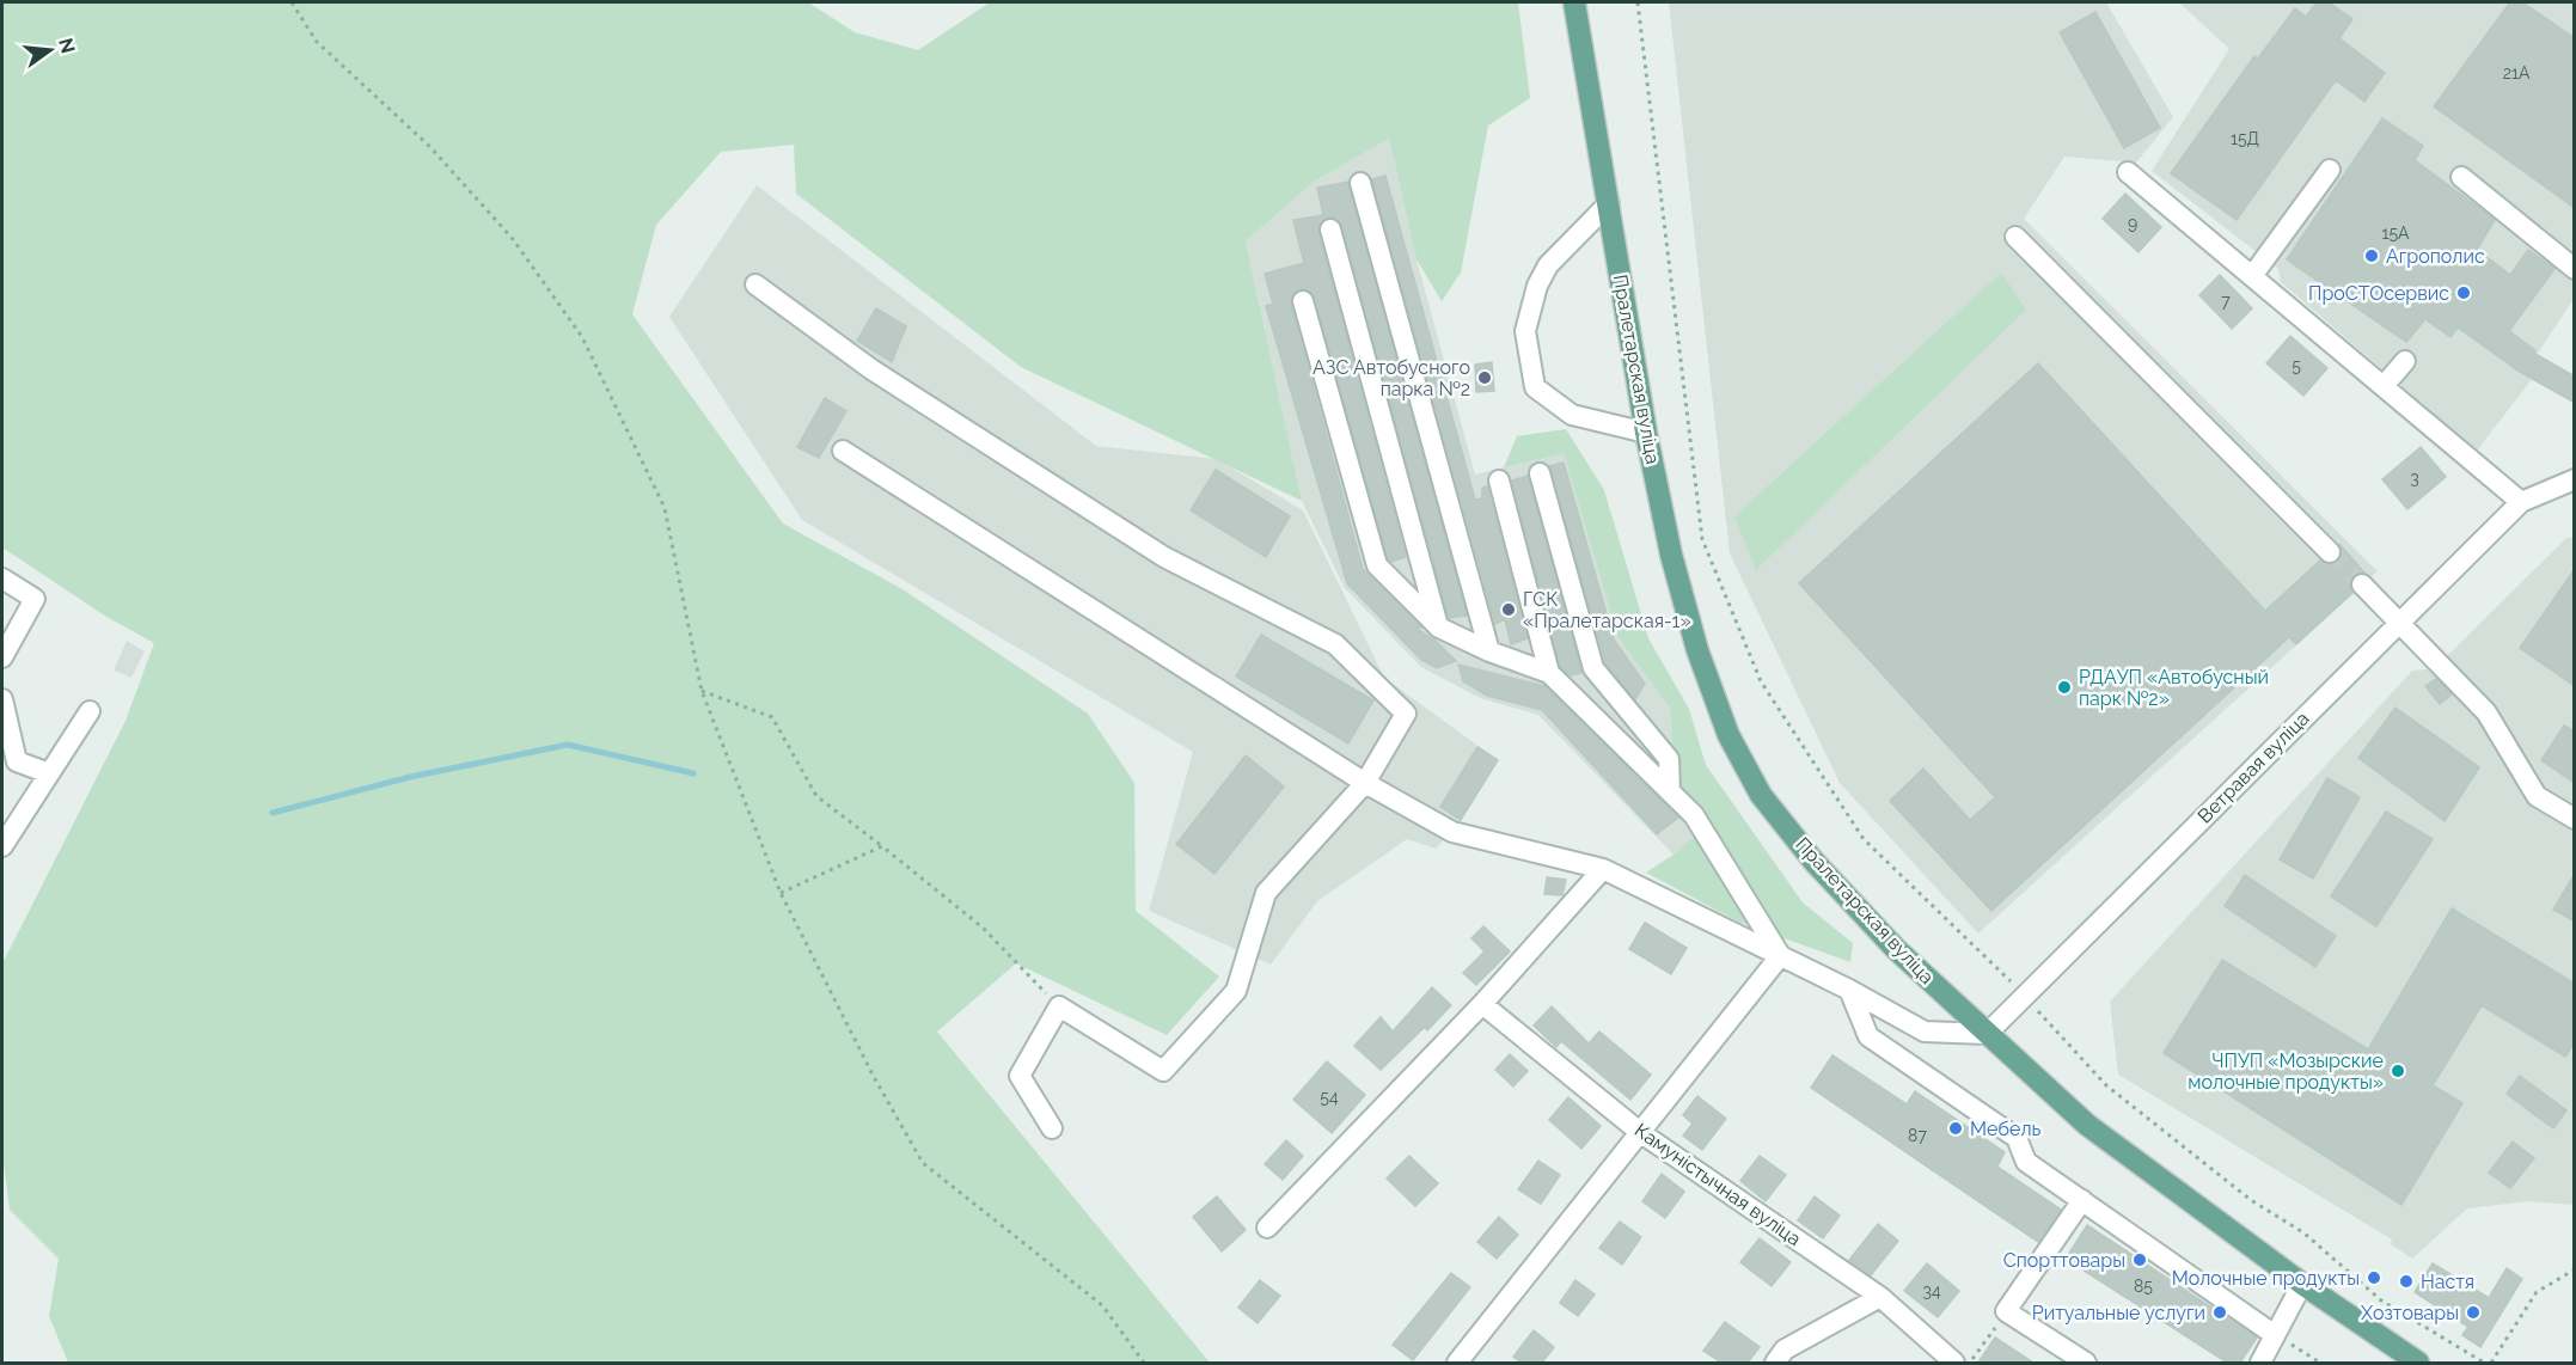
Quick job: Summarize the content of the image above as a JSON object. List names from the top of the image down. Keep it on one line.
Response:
{"streets":{"main road":["Пралетарская вуліца"],"street":["Ветравая вуліца","Камуністычная вуліца"]},"crossings":[["Пралетарская вуліца","Ветравая вуліца"]],"places":["Агрополис","ПроСТОсервис","АЗС Автобусного парка №2","ГСК «Пралетарская-1»","РДАУП «Автобусный парк №2»","ЧПУП «Мозырские молочные продукты»","Мебель","Спорттовары","Молочные продукты","Настя","Ритуальные услуги","Хозтовары"],"house_numbers":["21А","15Д","9","15А","7","5","3","54","87","85","34"],"north":"right"}
